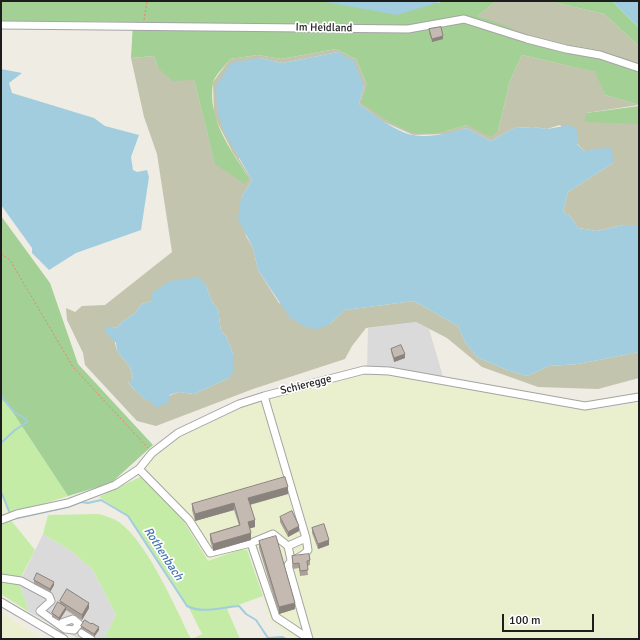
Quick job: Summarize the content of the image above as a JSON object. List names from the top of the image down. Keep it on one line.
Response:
{"streets":{"street":["Im Heidland","Schieregge"]},"water":["Rothenbach"],"scale_bar":"100 m"}
